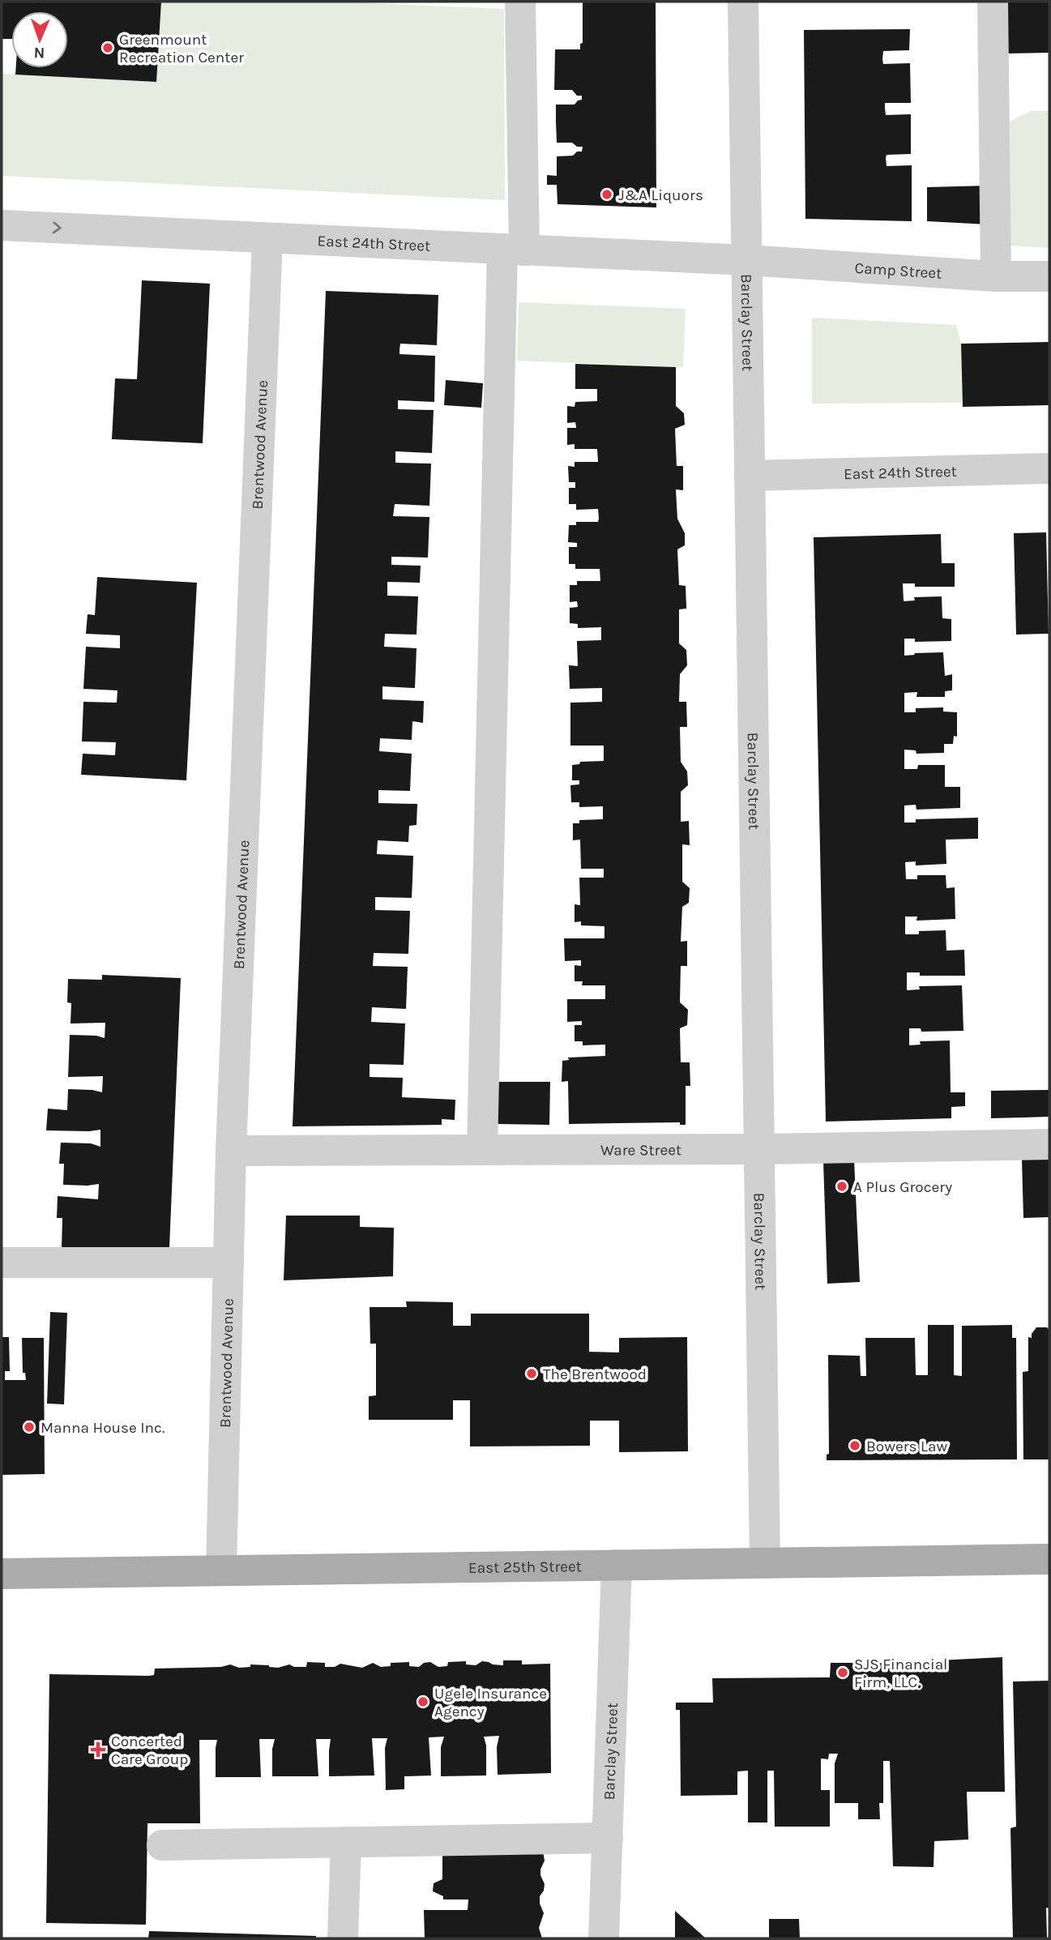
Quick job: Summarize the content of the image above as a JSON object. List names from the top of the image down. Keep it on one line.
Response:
{"streets":{"main road":["East 25th Street"],"street":["East 24th Street","Camp Street","Barclay Street","Brentwood Avenue","Ware Street"]},"crossings":[["East 24th Street","Camp Street"],["East 24th Street","Barclay Street"],["East 24th Street","Brentwood Avenue"],["Camp Street","Barclay Street"],["Barclay Street","Ware Street"],["Barclay Street","East 25th Street"],["Brentwood Avenue","Ware Street"],["Brentwood Avenue","East 25th Street"]],"places":{"other":["Greenmount Recreation Center","J&A Liquors","A Plus Grocery","The Brentwood","Manna House Inc.","Bowers Law","SJS Financial Firm, LLC.","Ugele Insurance Agency"],"health":["Concerted Care Group"]},"north":"bottom"}
